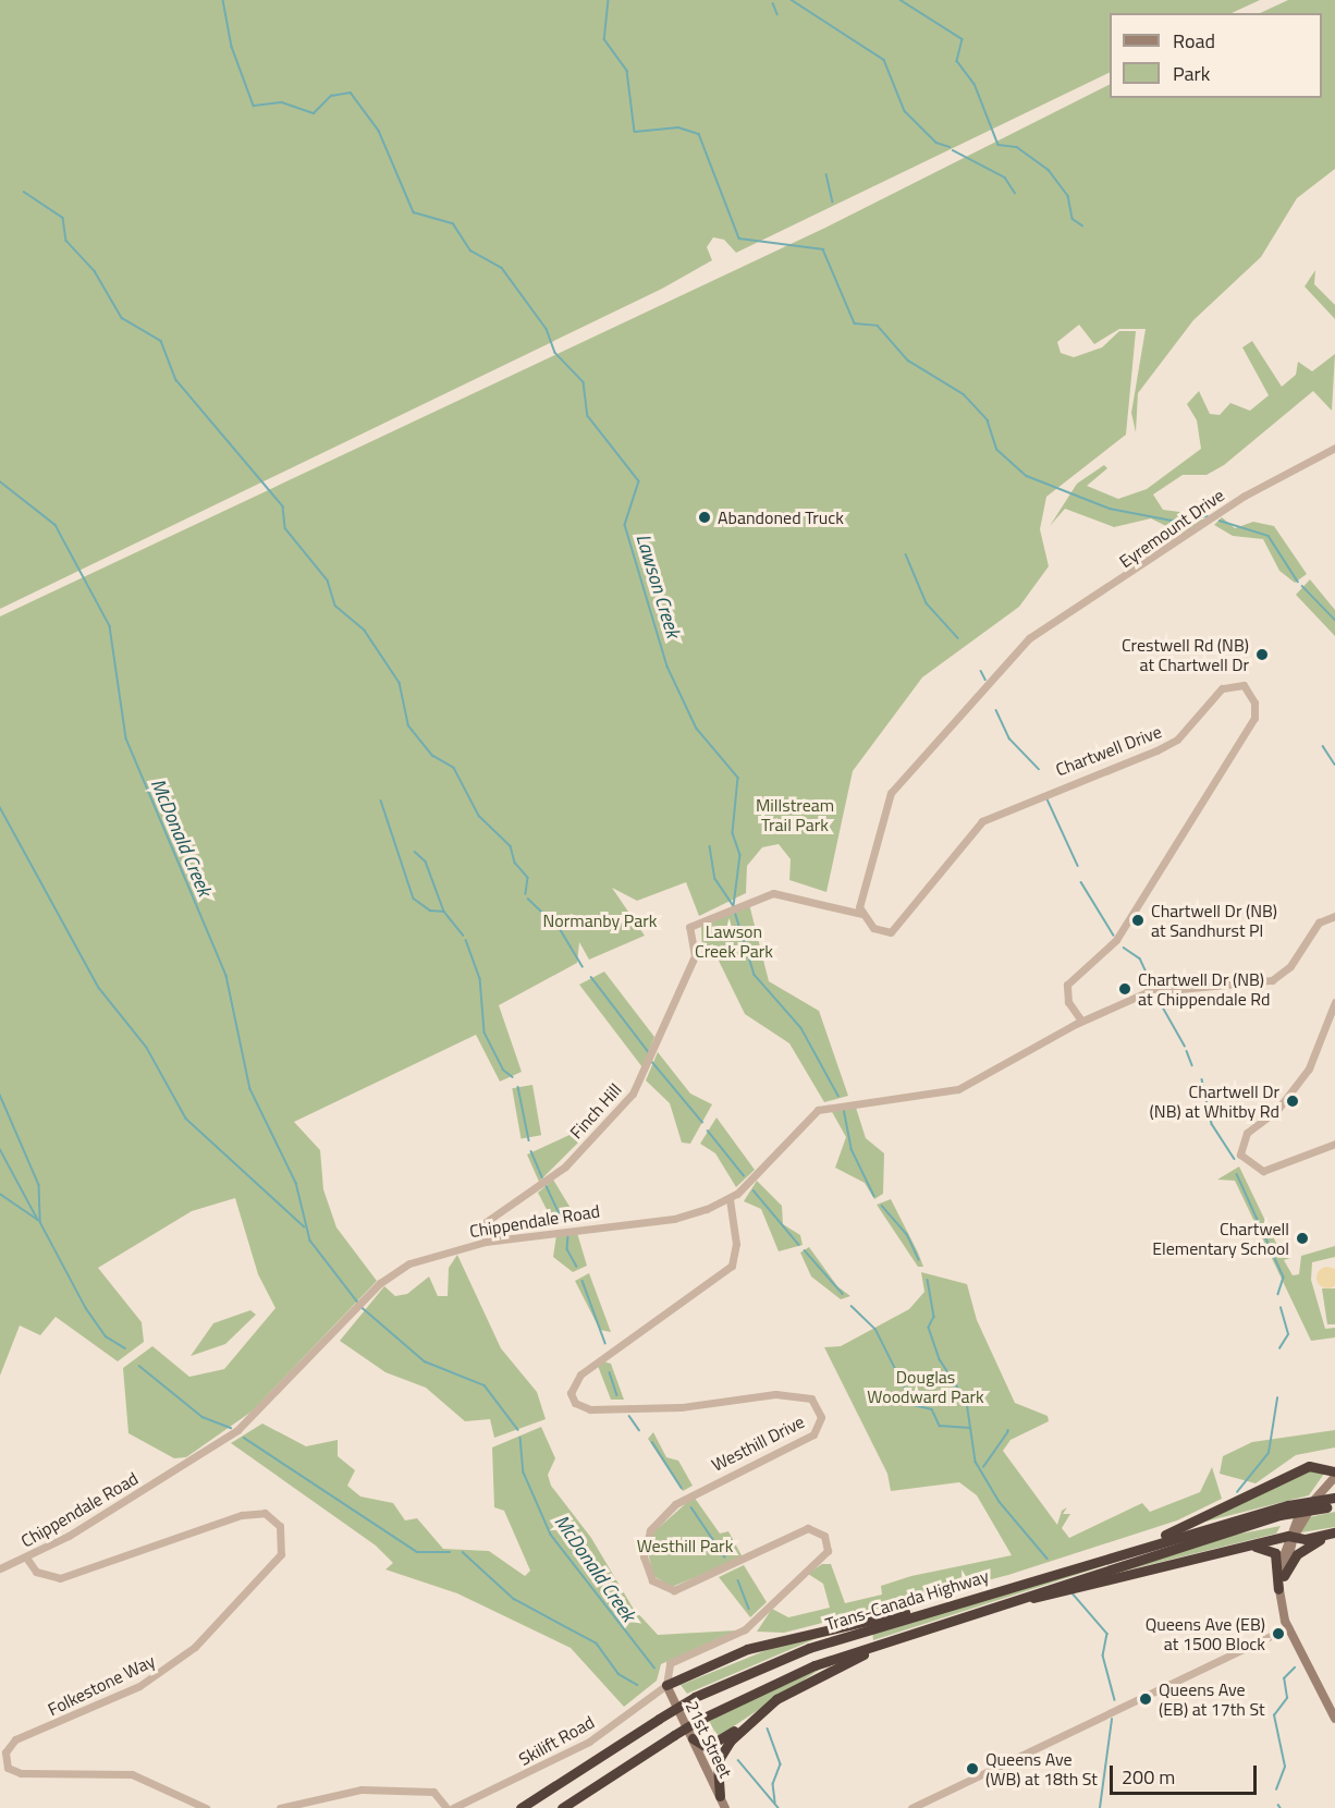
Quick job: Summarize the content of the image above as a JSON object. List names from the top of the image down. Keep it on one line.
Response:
{"streets":{"highway":["Trans-Canada Highway"],"main road":["21st Street"],"street":["Eyremount Drive","Chartwell Drive","Finch Hill","Chippendale Road","Westhill Drive","Folkestone Way","Skilift Road"]},"crossings":[["Eyremount Drive","Chartwell Drive"],["Eyremount Drive","Finch Hill"],["Chartwell Drive","Finch Hill"],["Chartwell Drive","Chippendale Road"],["Finch Hill","Chippendale Road"],["Chippendale Road","Westhill Drive"],["Chippendale Road","Folkestone Way"],["Westhill Drive","21st Street"],["Westhill Drive","Skilift Road"],["21st Street","Skilift Road"]],"water":["Lawson Creek","McDonald Creek"],"parks":["Millstream Trail Park","Normanby Park","Lawson Creek Park","Douglas Woodward Park","Westhill Park"],"places":["Abandoned Truck","Crestwell Rd (NB) at Chartwell Dr","Chartwell Dr (NB) at Sandhurst Pl","Chartwell Dr (NB) at Chippendale Rd","Chartwell Dr (NB) at Whitby Rd","Chartwell Elementary School","Queens Ave (EB) at 1500 Block","Queens Ave (EB) at 17th St","Queens Ave (WB) at 18th St"],"legend":["Road","Park"],"scale_bar":"200 m"}
